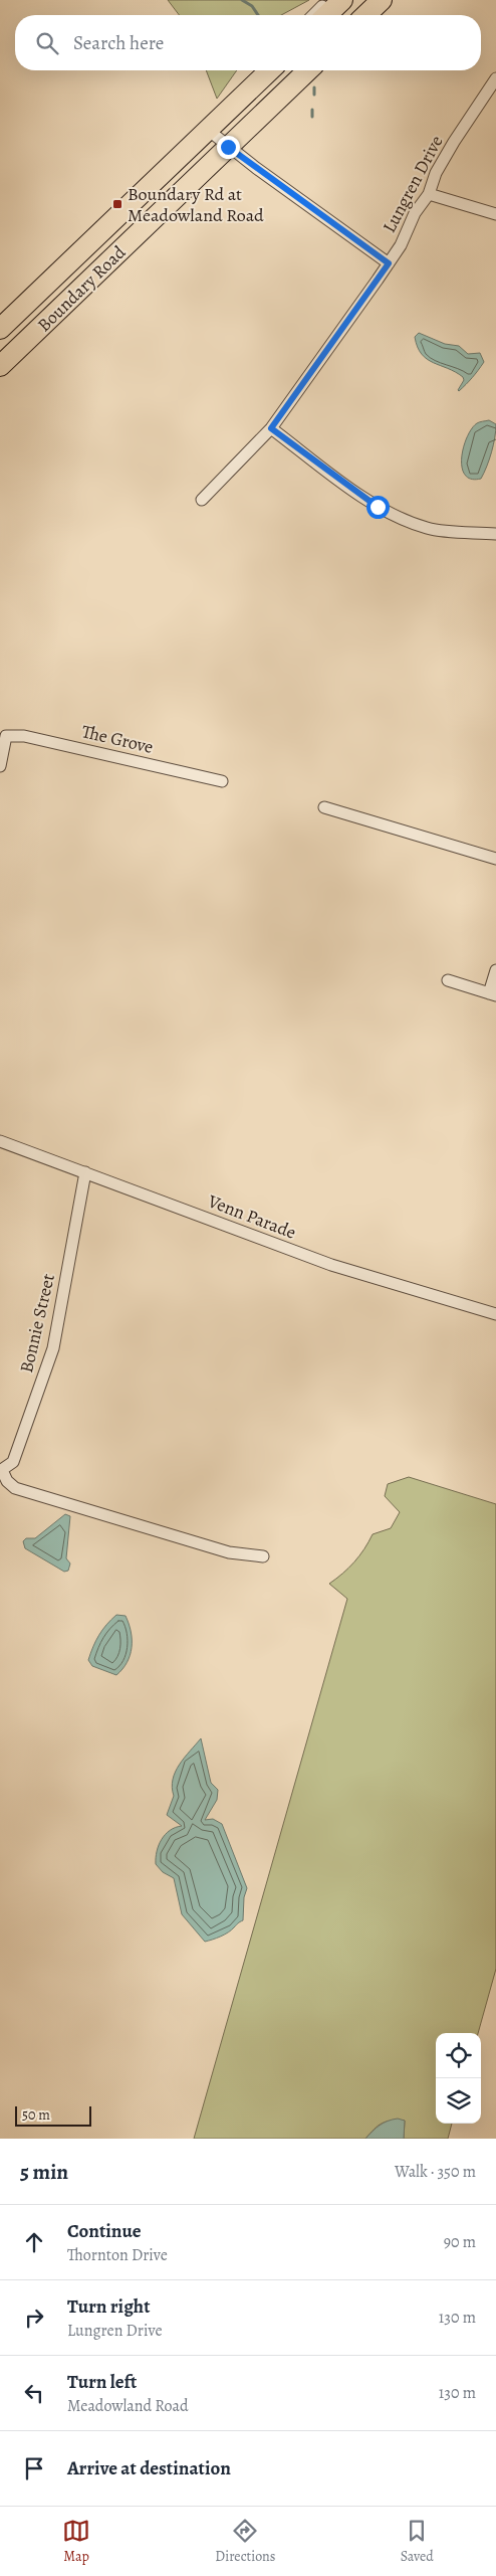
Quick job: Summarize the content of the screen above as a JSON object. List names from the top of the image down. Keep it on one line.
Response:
{"streets":{"highway":["Boundary Road"],"street":["Lungren Drive","The Grove","Venn Parade","Bonnie Street"]},"crossings":[["Venn Parade","Bonnie Street"]],"places":{"transit":["Boundary Rd at Meadowland Road"]},"scale_bar":"50 m","page":{"search":"Search here","scale":"50 m","heading":["5 min","Walk · 350 m"],"list":[["Continue","Thornton Drive","90 m"],["Turn right","Lungren Drive","130 m"],["Turn left","Meadowland Road","130 m"],"Arrive at destination"],"nav":["Map","Directions","Saved"]}}
